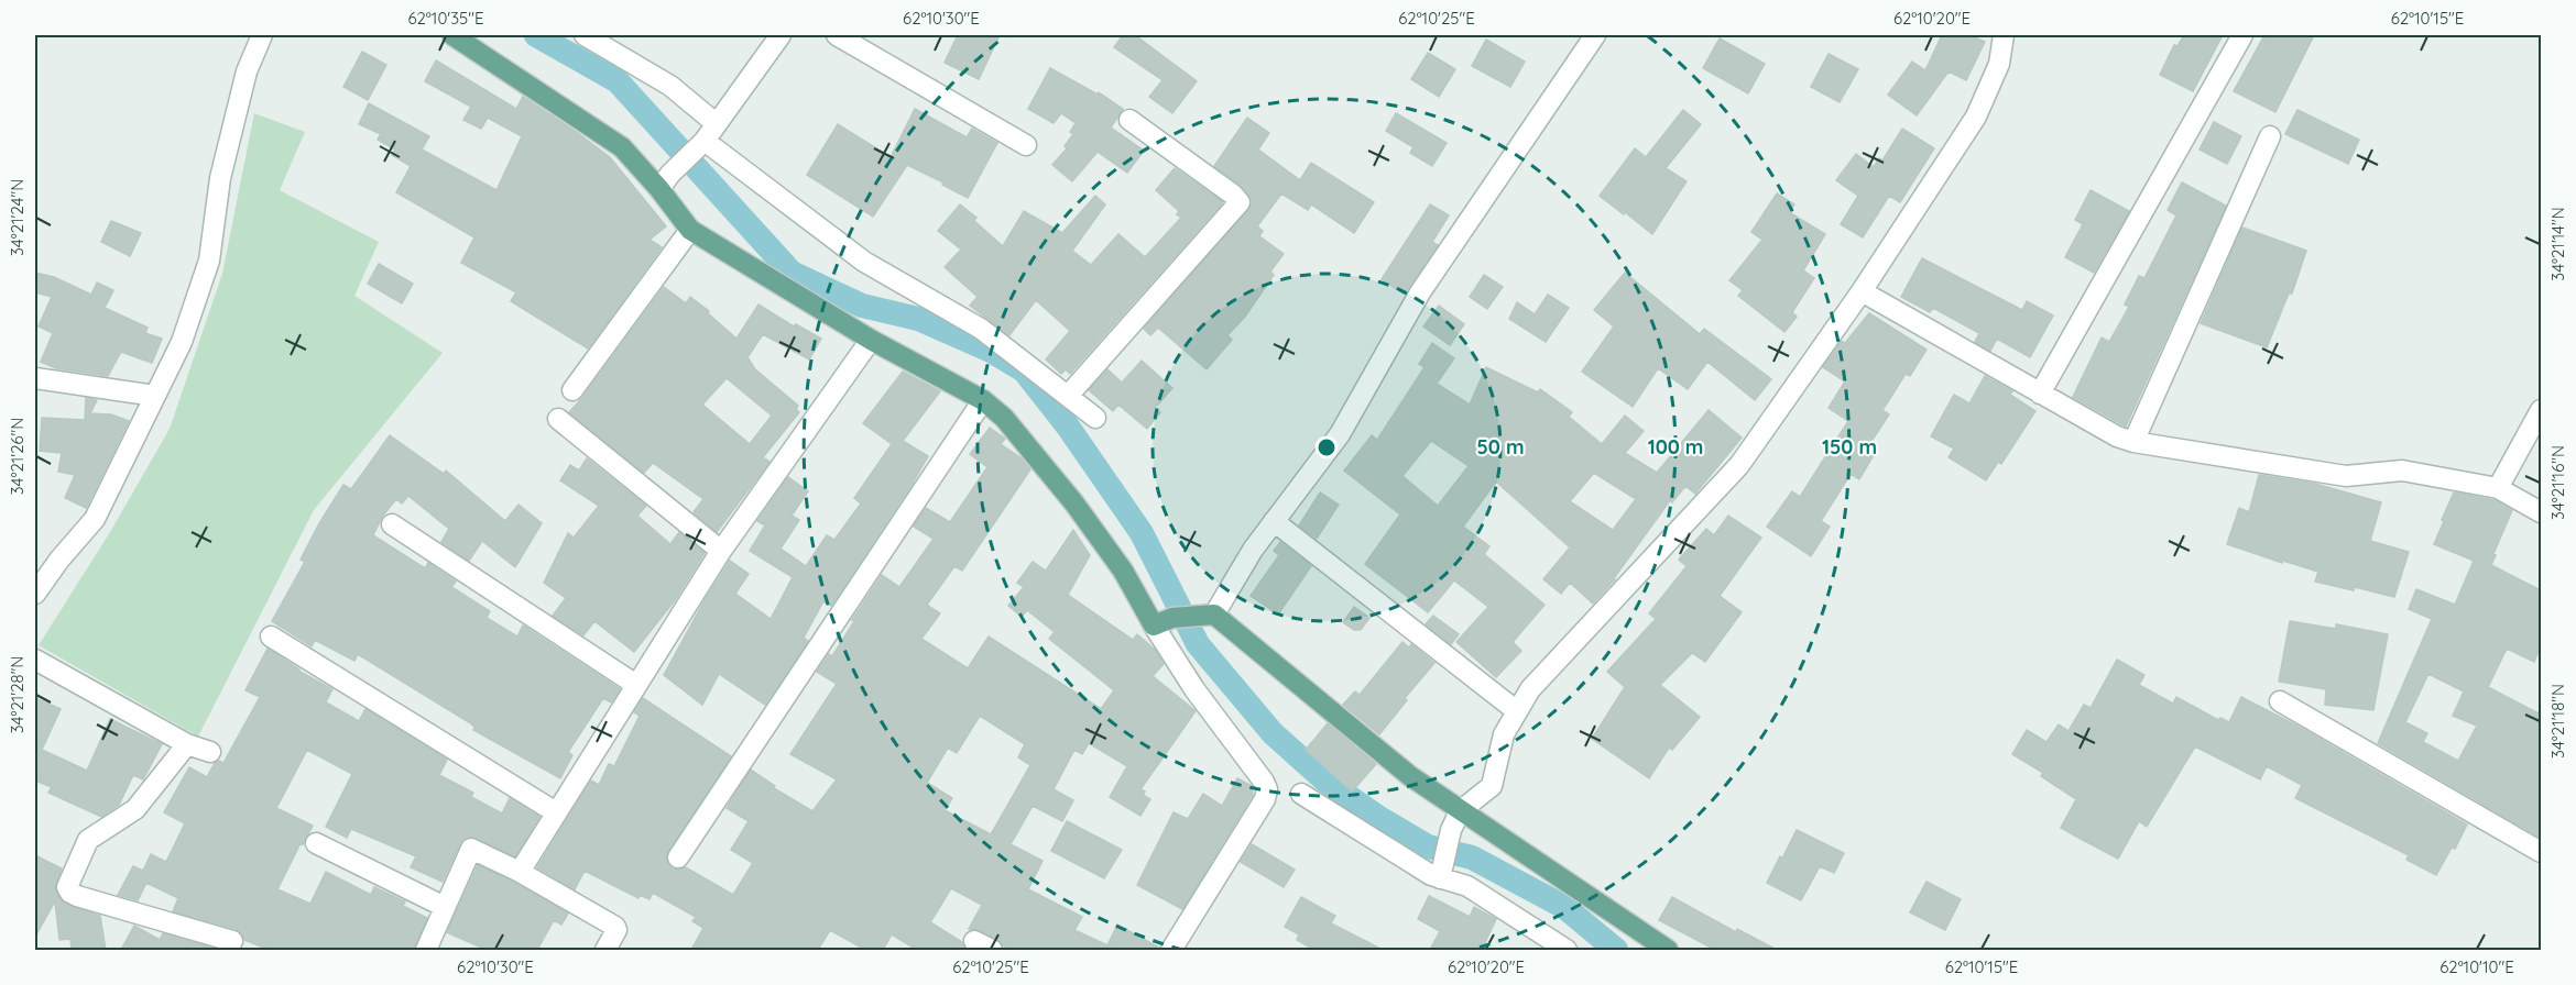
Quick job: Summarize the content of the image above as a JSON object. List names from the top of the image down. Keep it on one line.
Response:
{"coordinates":["62°10'35\"E","62°10'30\"E","62°10'25\"E","62°10'20\"E","62°10'15\"E","34°21'24\"N","34°21'14\"N","34°21'26\"N","34°21'16\"N","34°21'28\"N","34°21'18\"N","62°10'10\"E"],"rings":["50 m","100 m","150 m"]}
